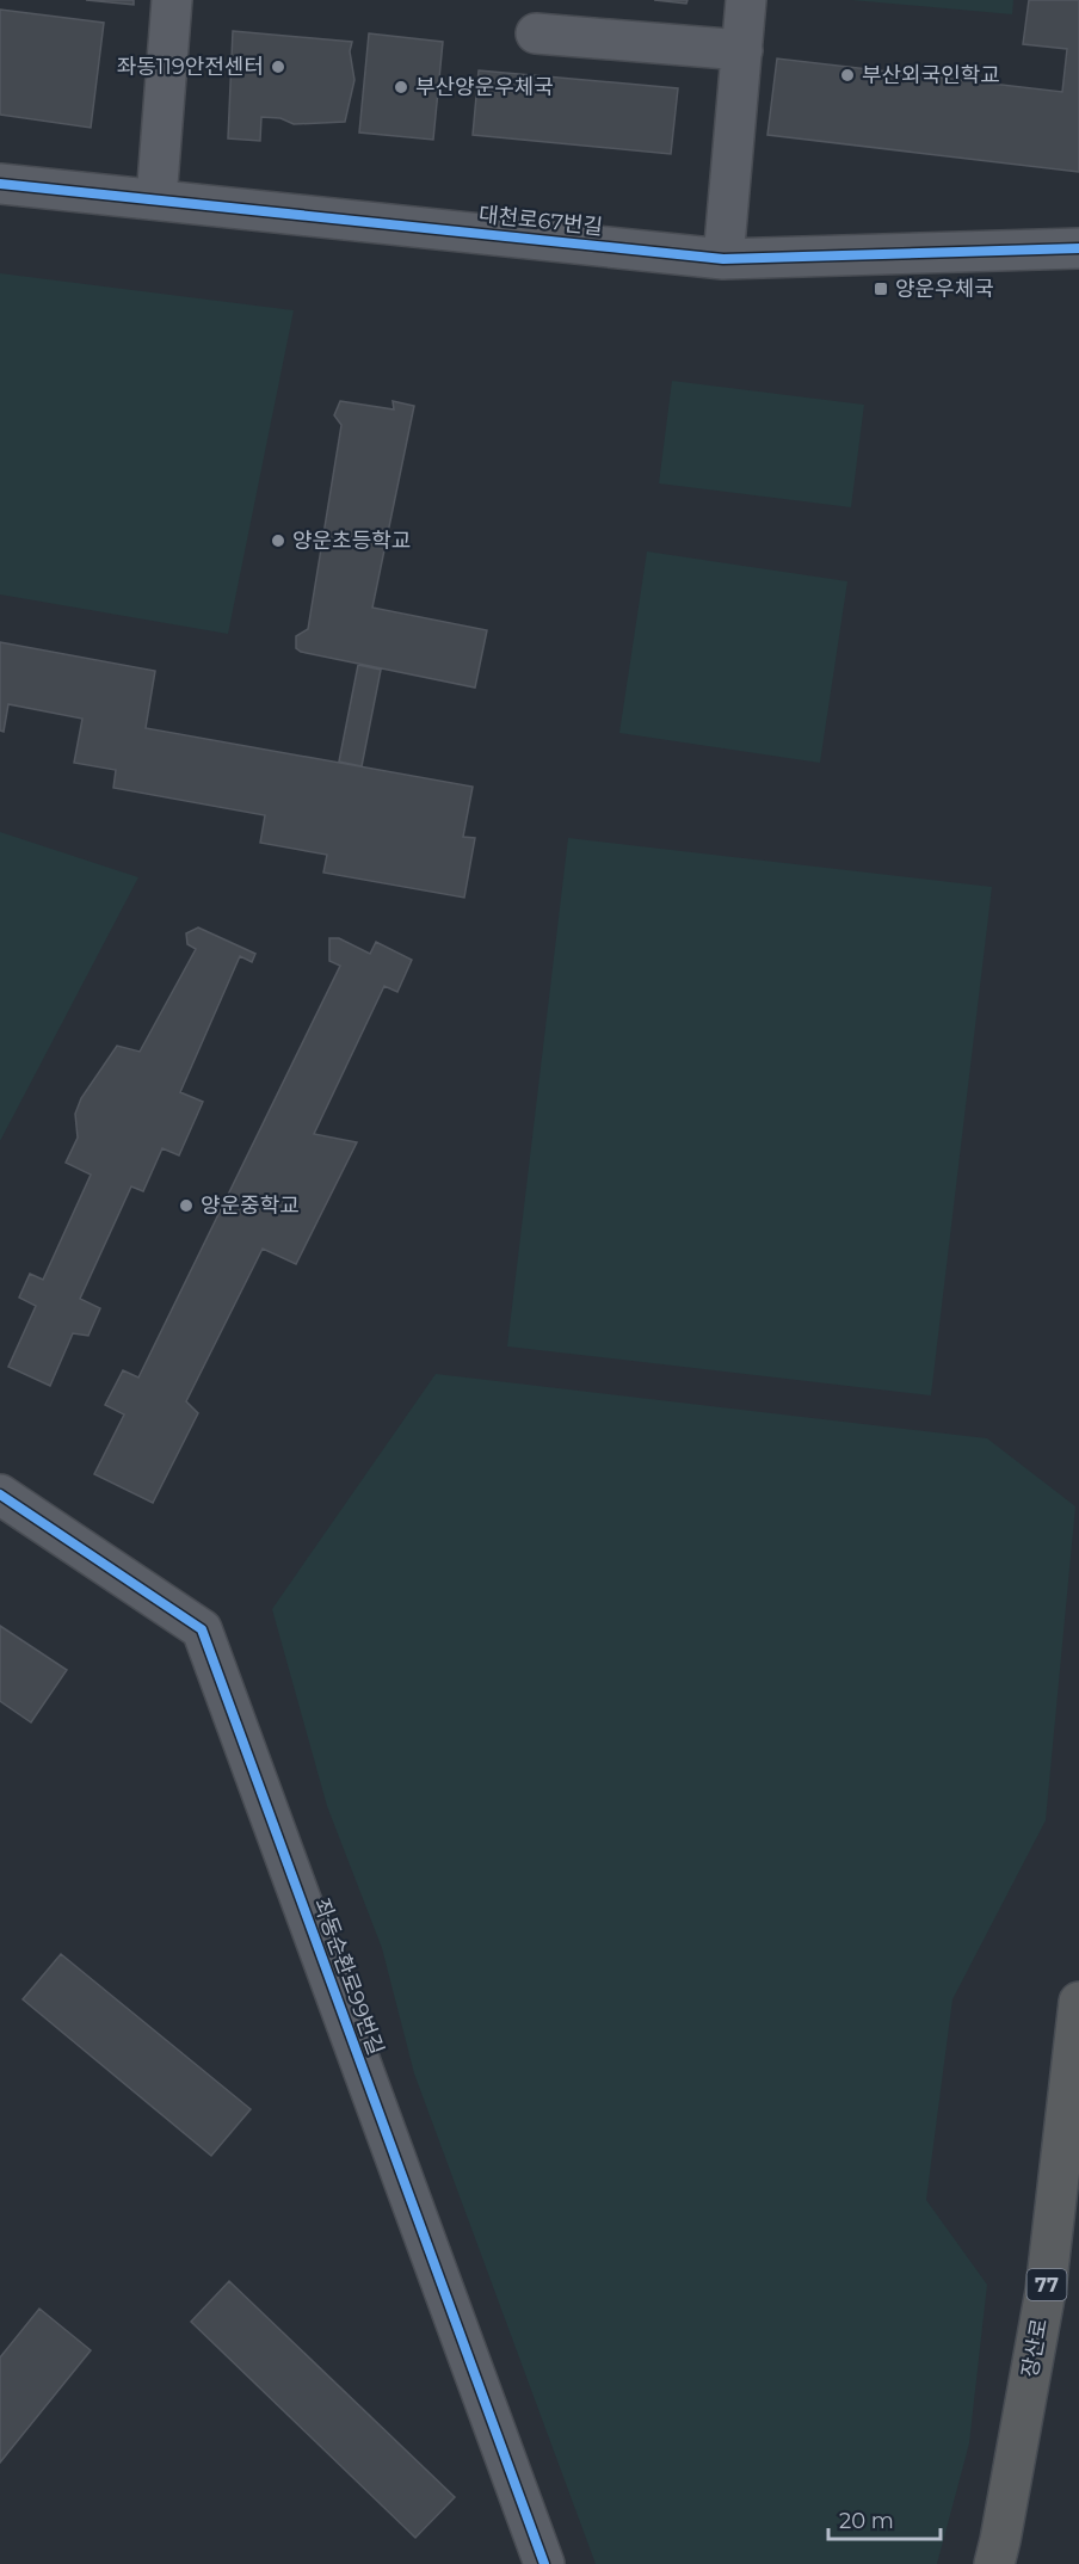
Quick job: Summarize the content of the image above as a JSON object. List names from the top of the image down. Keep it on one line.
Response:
{"streets":{"highway":["77","장산로"],"street":["대천로67번길","좌동순환로99번길"]},"places":{"other":["좌동119안전센터","부산외국인학교","부산양운우체국","양운초등학교","양운중학교"],"transit":["양운우체국"]},"scale_bar":"20 m"}
